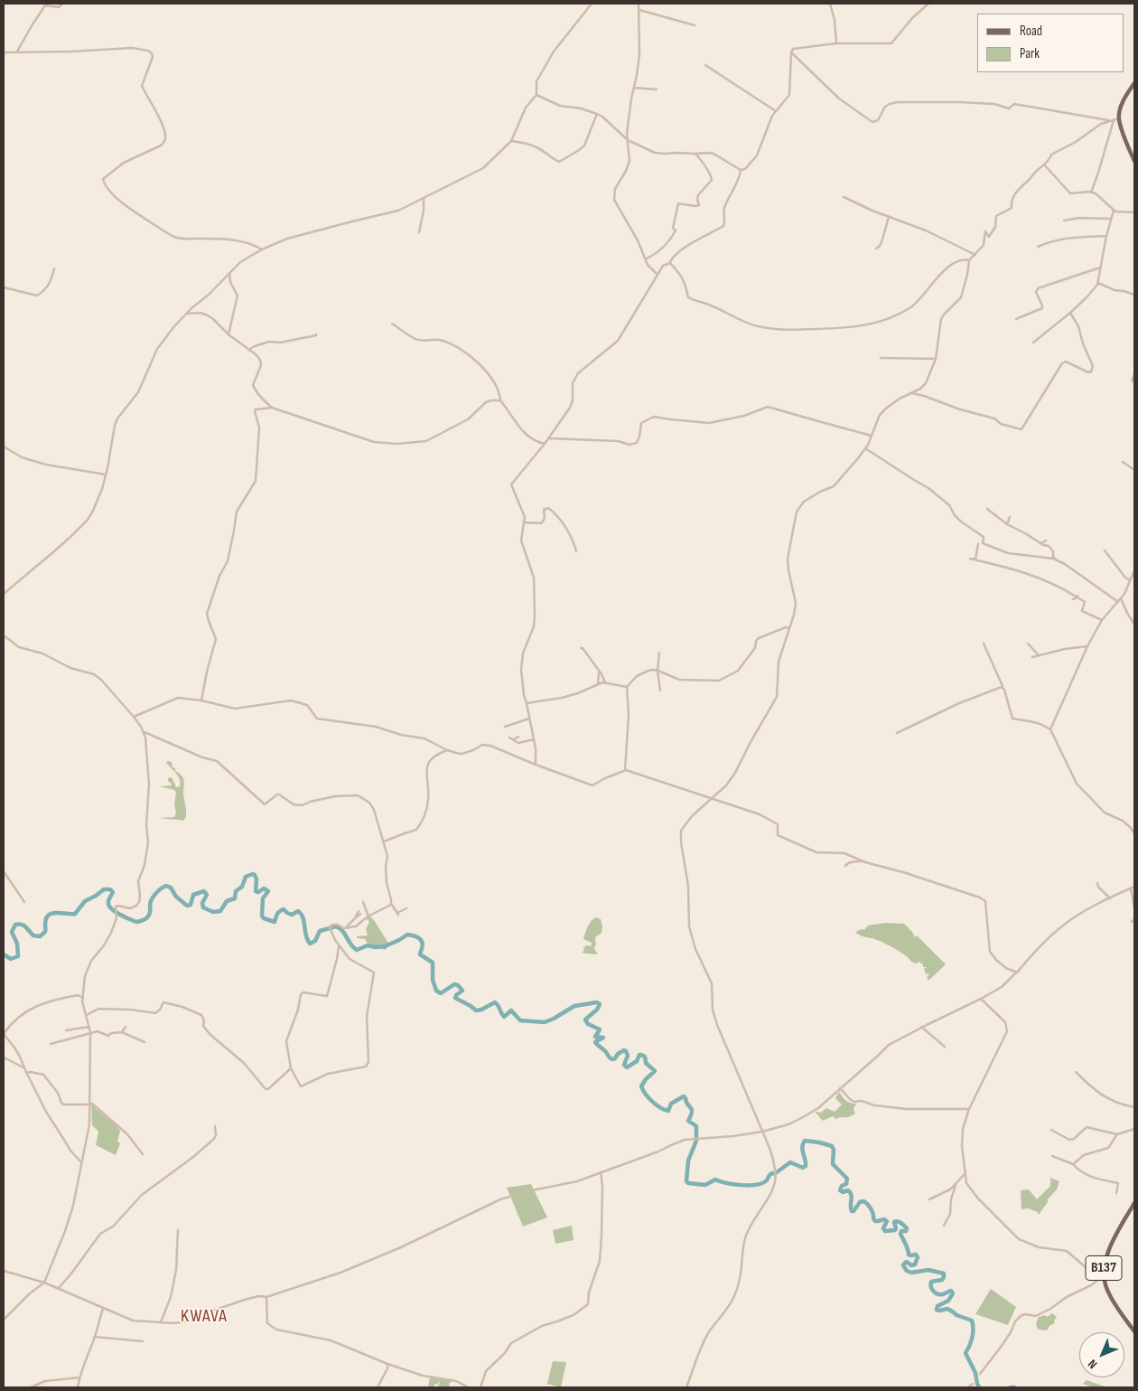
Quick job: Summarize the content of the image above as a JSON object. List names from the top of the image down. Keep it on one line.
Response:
{"streets":{"main road":["B137"]},"districts":["KWAVA"],"legend":["Road","Park"],"north":"bottom left"}
